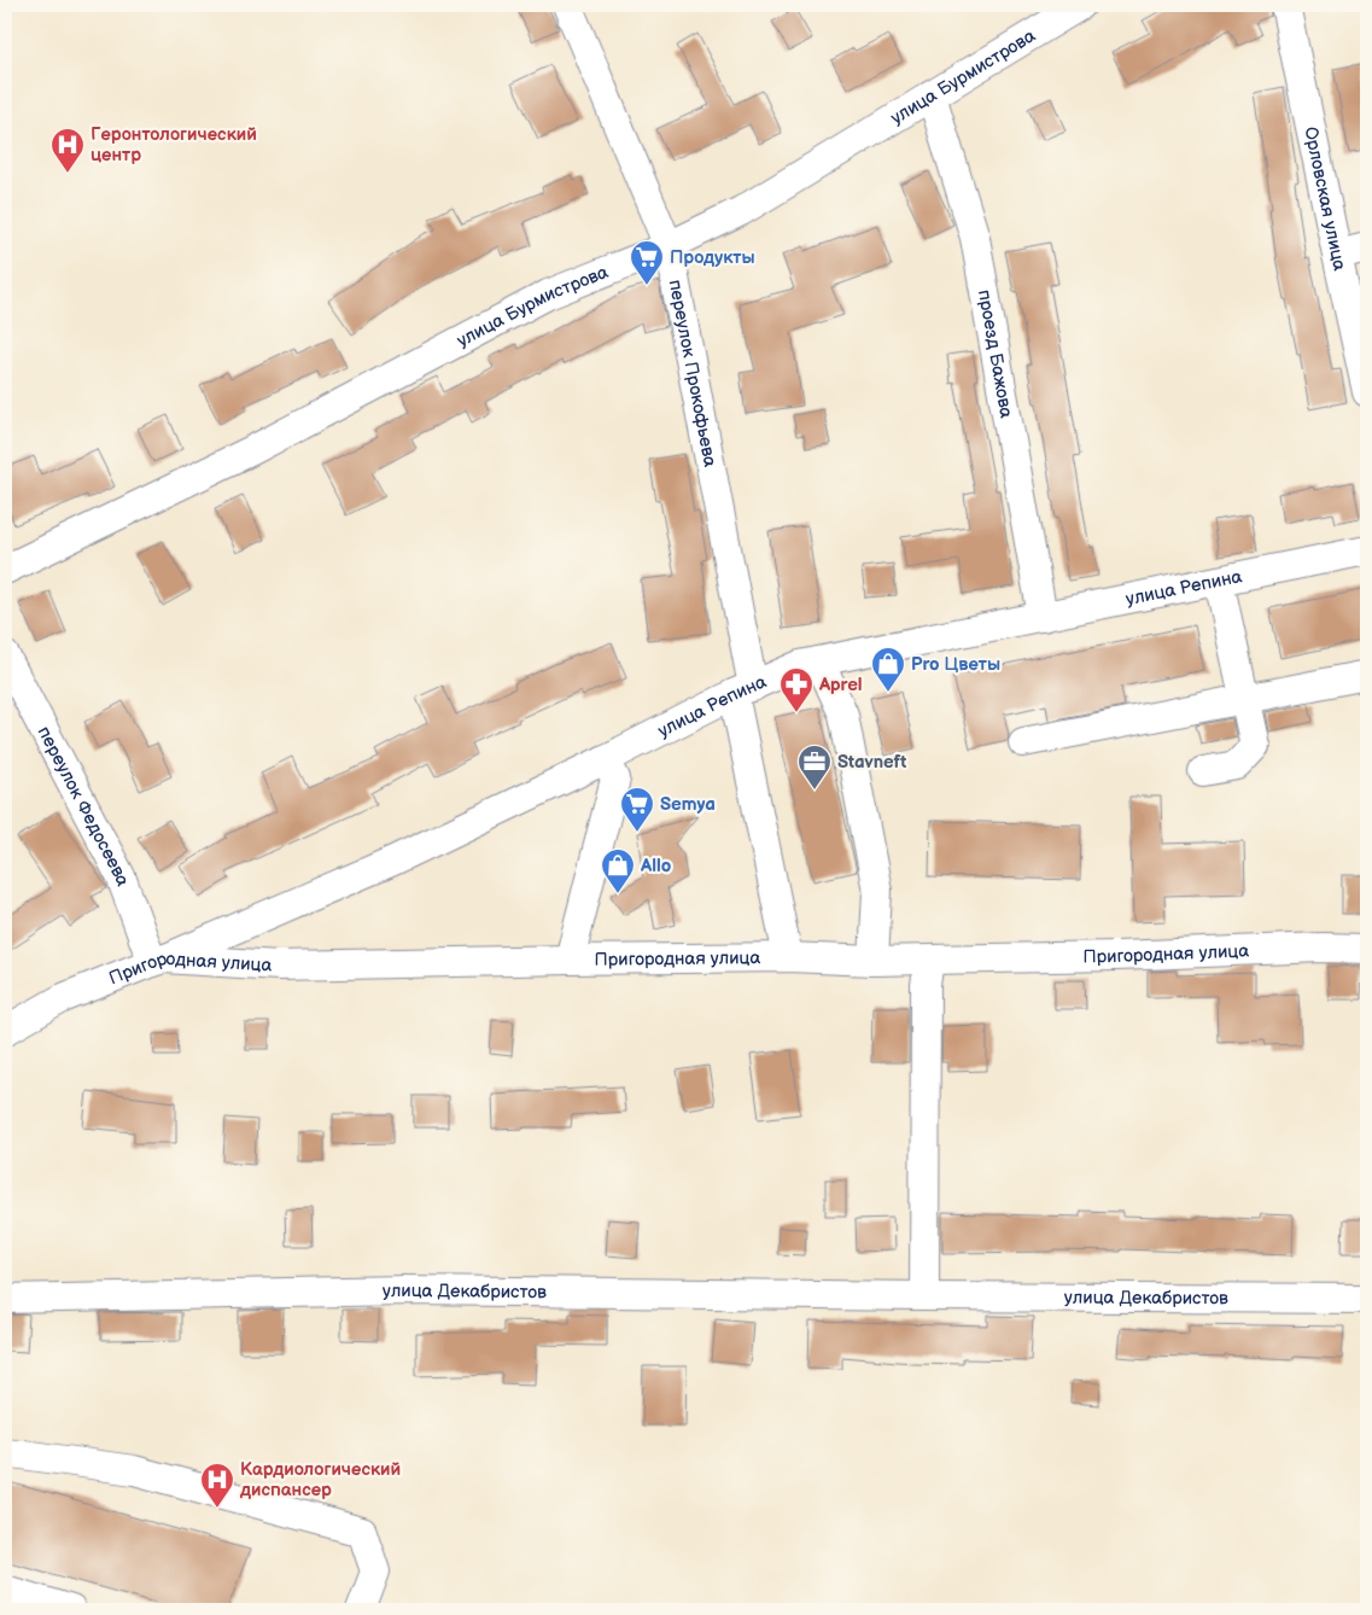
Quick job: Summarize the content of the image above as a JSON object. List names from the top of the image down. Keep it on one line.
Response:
{"streets":{"street":["улица Бурмистрова","Орловская улица","проезд Бажова","переулок Прокофьева","улица Репина","переулок Федосеева","Пригородная улица","улица Декабристов"]},"crossings":[["улица Бурмистрова","проезд Бажова"],["улица Бурмистрова","переулок Прокофьева"],["проезд Бажова","улица Репина"],["переулок Прокофьева","улица Репина"],["переулок Прокофьева","Пригородная улица"],["улица Репина","переулок Федосеева"],["улица Репина","Пригородная улица"],["переулок Федосеева","Пригородная улица"]],"places":{"hospital":["Геронтологический центр","Кардиологический диспансер"],"supermarket":["Продукты","Semya"],"shop":["Pro Цветы","Allo"],"pharmacy":["Aprel"],"office":["Stavneft"]}}
